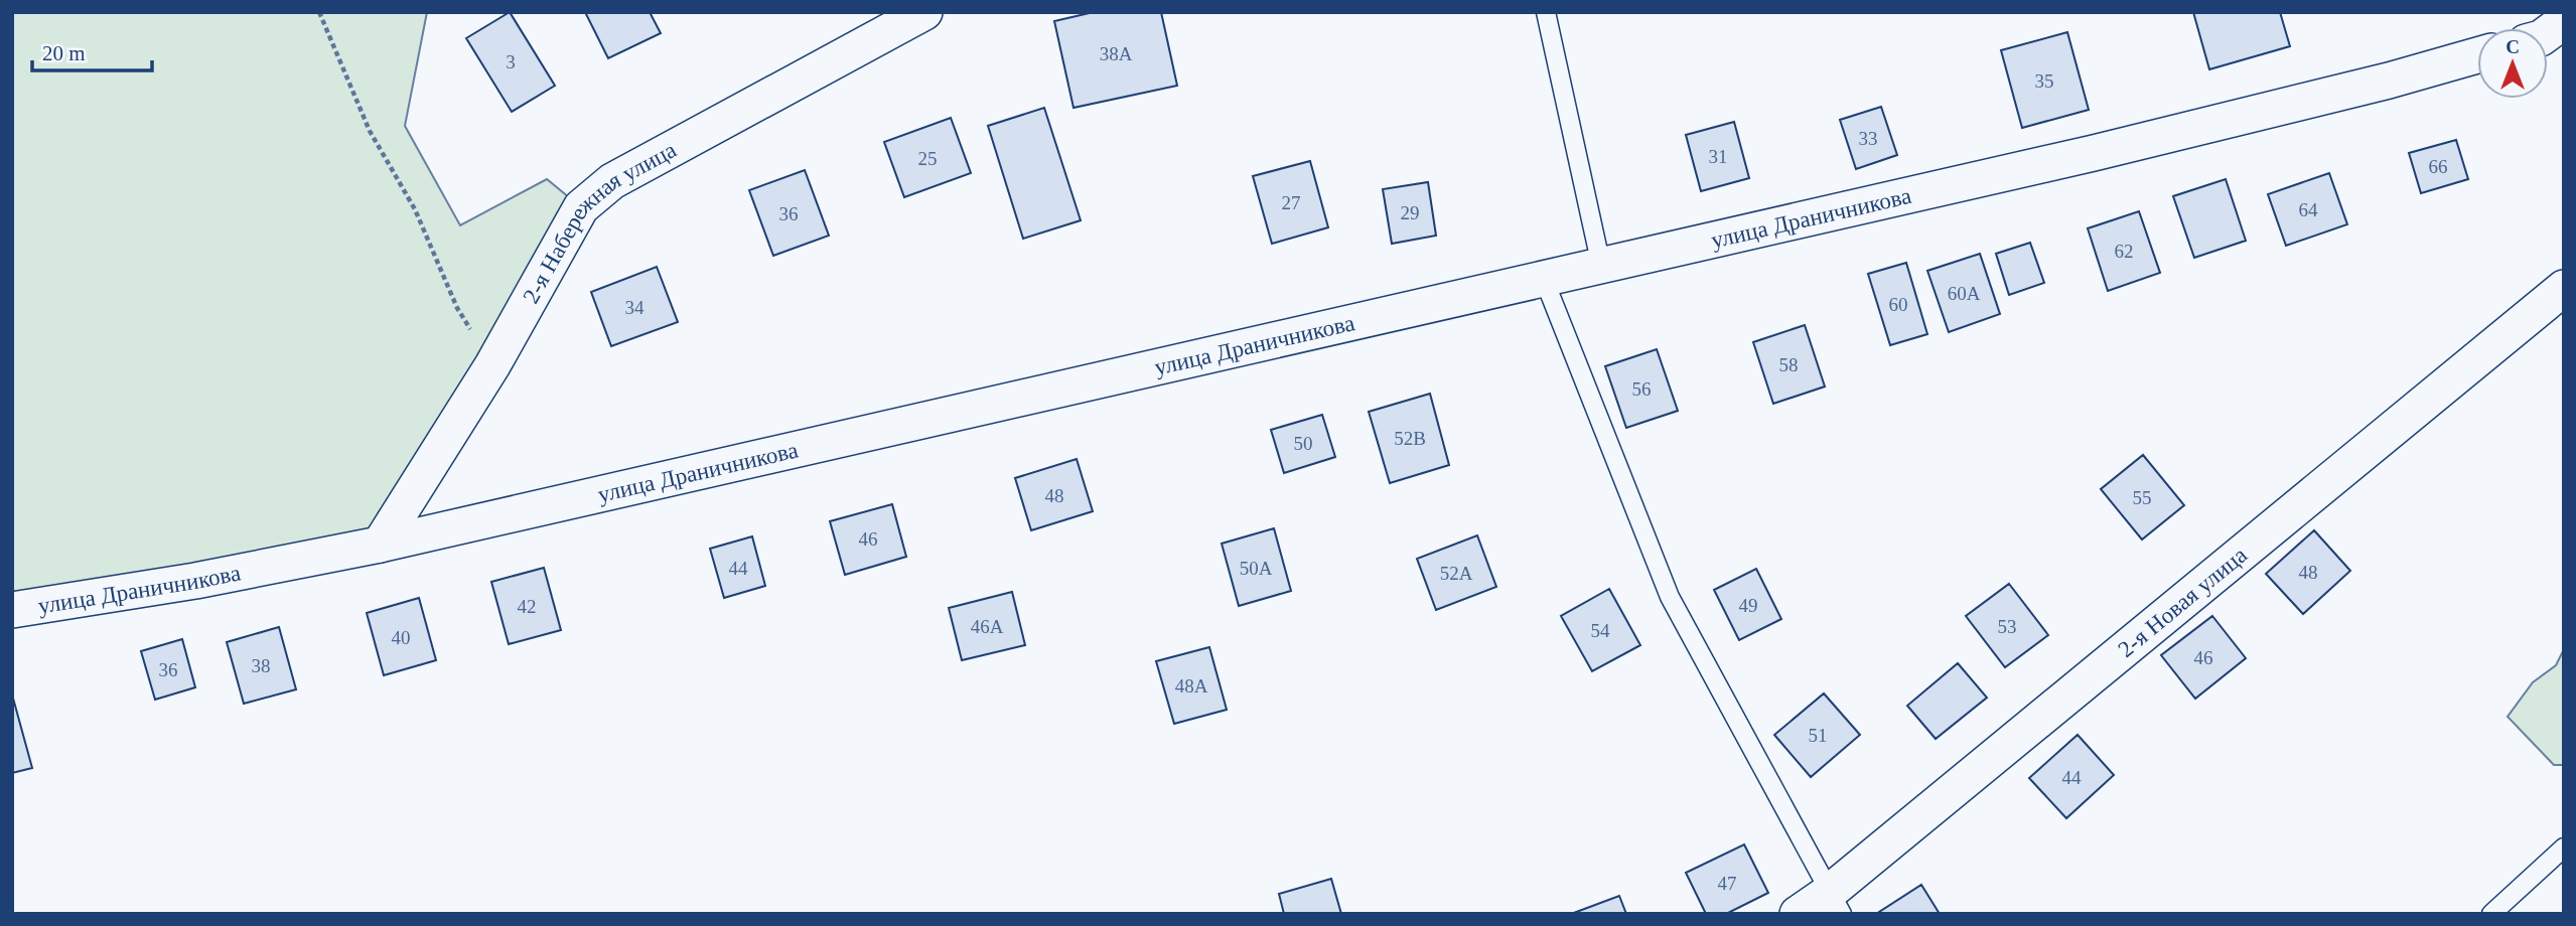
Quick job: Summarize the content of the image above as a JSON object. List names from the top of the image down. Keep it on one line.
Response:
{"streets":{"street":["улица Драничникова","2-я Набережная улица","2-я Новая улица"]},"crossings":[["улица Драничникова","2-я Набережная улица"]],"house_numbers":["38А","3","35","33","31","25","66","27","64","29","36","62","60А","60","34","58","56","52В","50","48","55","46","44","50А","48","52А","49","42","46А","53","54","40","46","38","36","48А","51","44","47"],"scale_bar":"20 m","north":"top"}
